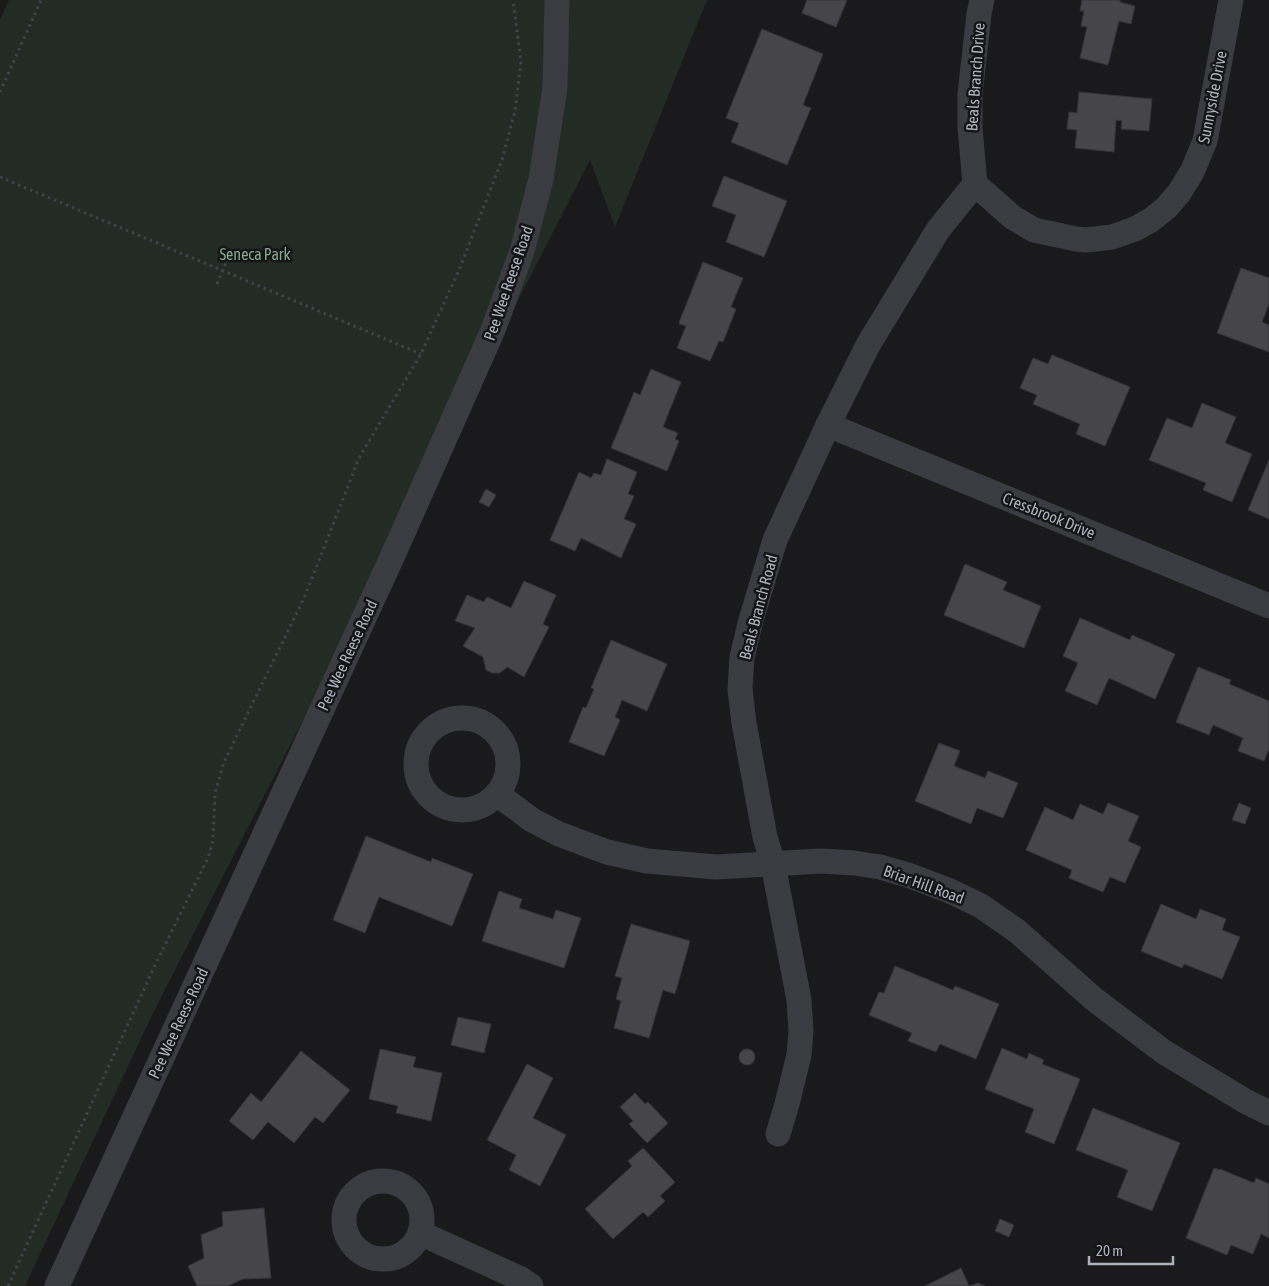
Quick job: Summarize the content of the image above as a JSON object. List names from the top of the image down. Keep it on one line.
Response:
{"streets":{"street":["Beals Branch Drive","Sunnyside Drive","Pee Wee Reese Road","Cressbrook Drive","Beals Branch Road","Briar Hill Road"]},"crossings":[["Beals Branch Drive","Sunnyside Drive"],["Beals Branch Drive","Beals Branch Road"],["Sunnyside Drive","Beals Branch Road"],["Cressbrook Drive","Beals Branch Road"],["Beals Branch Road","Briar Hill Road"]],"parks":["Seneca Park"],"scale_bar":"20 m"}
